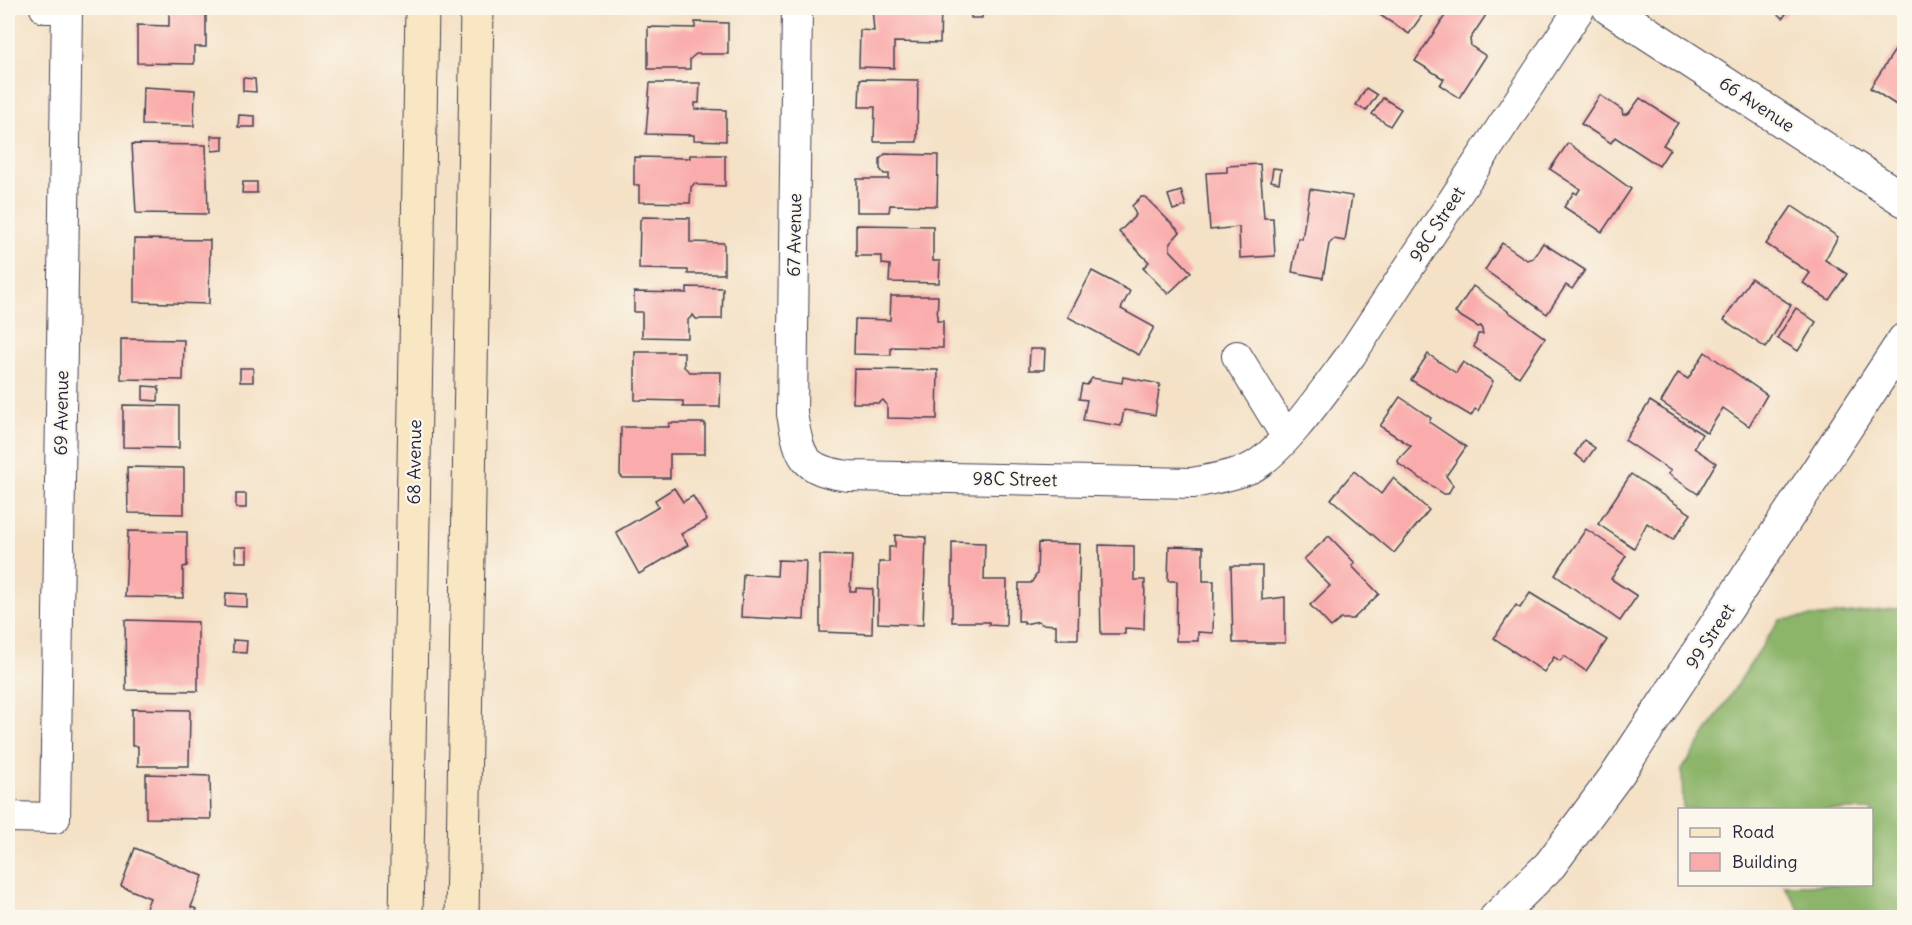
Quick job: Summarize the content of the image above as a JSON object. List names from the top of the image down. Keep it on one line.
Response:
{"streets":{"main road":["68 Avenue"],"street":["66 Avenue","98C Street","67 Avenue","69 Avenue","99 Street"]},"crossings":[["98C Street","67 Avenue"]],"legend":["Road","Building"]}
